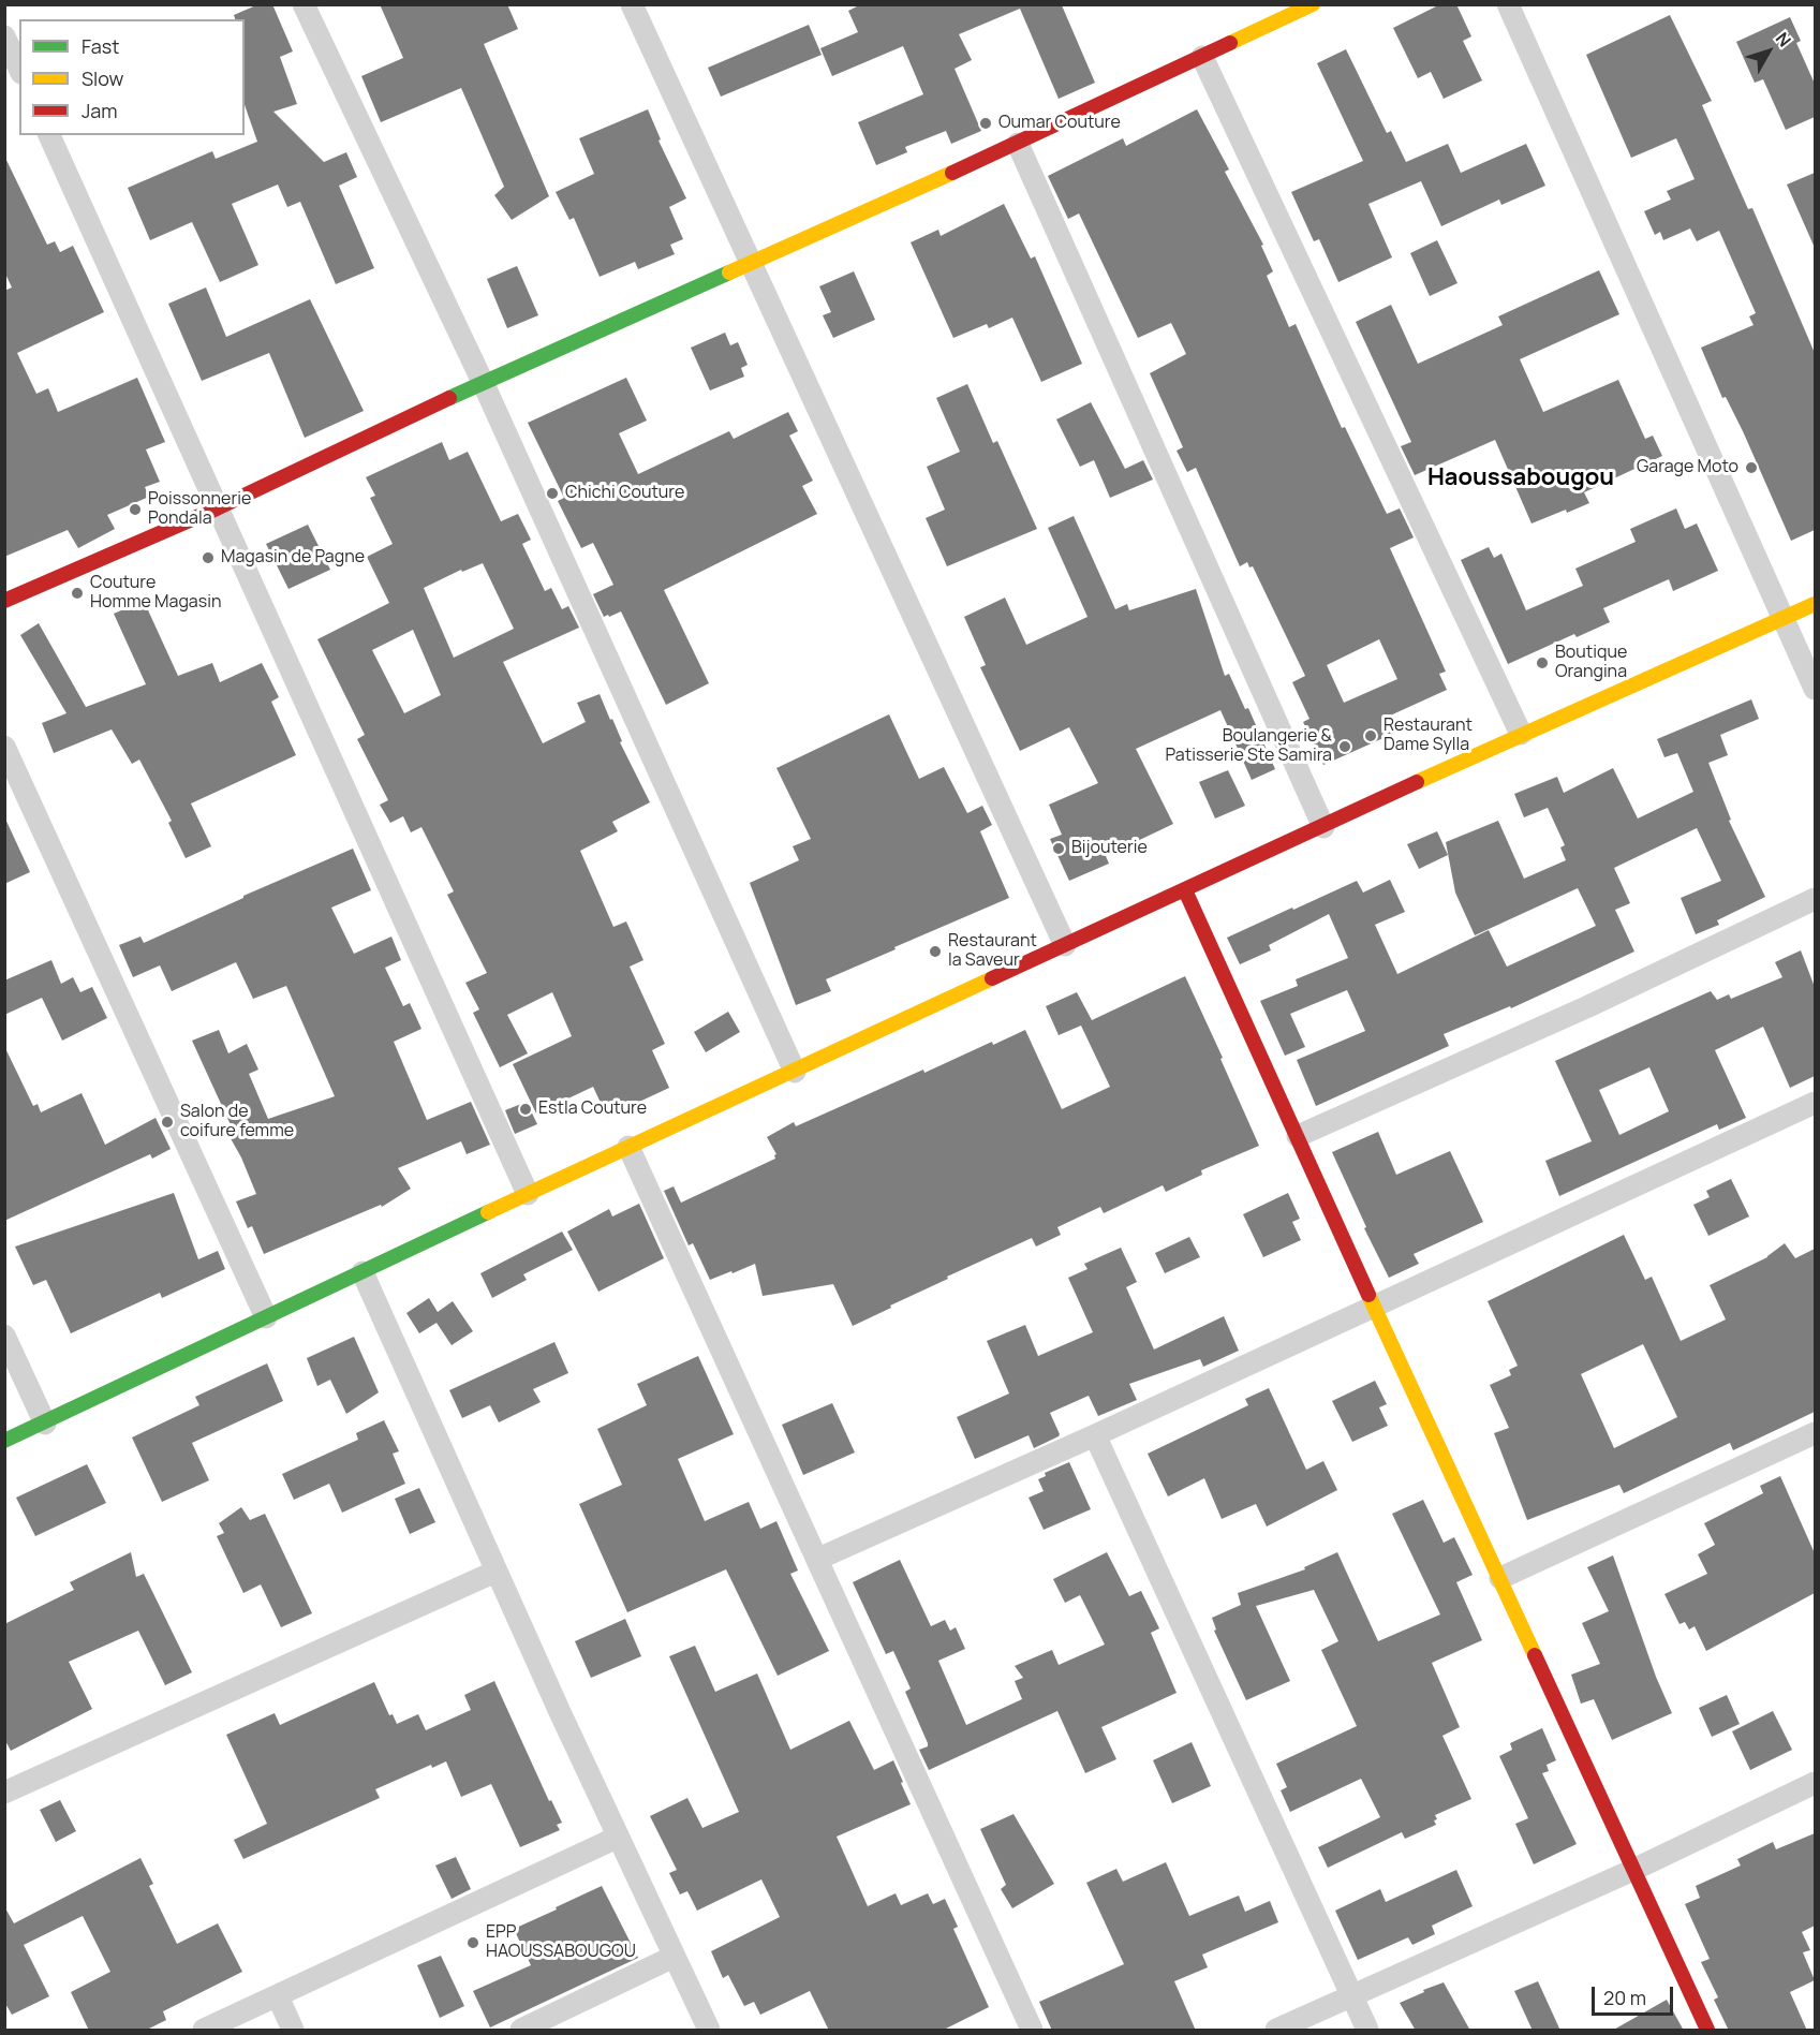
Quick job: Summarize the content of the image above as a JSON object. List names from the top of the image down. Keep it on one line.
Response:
{"districts":["Haoussabougou"],"places":["Oumar Couture","Garage Moto","Chichi Couture","Poissonnerie Pondala","Magasin de Pagne","Couture Homme Magasin","Boutique Orangina","Restaurant Dame Sylla","Boulangerie & Patisserie Ste Samira","Bijouterie","Restaurant la Saveur","Estla Couture","Salon de coifure femme","EPP HAOUSSABOUGOU"],"legend":["Fast","Slow","Jam"],"scale_bar":"20 m","north":"top right"}
